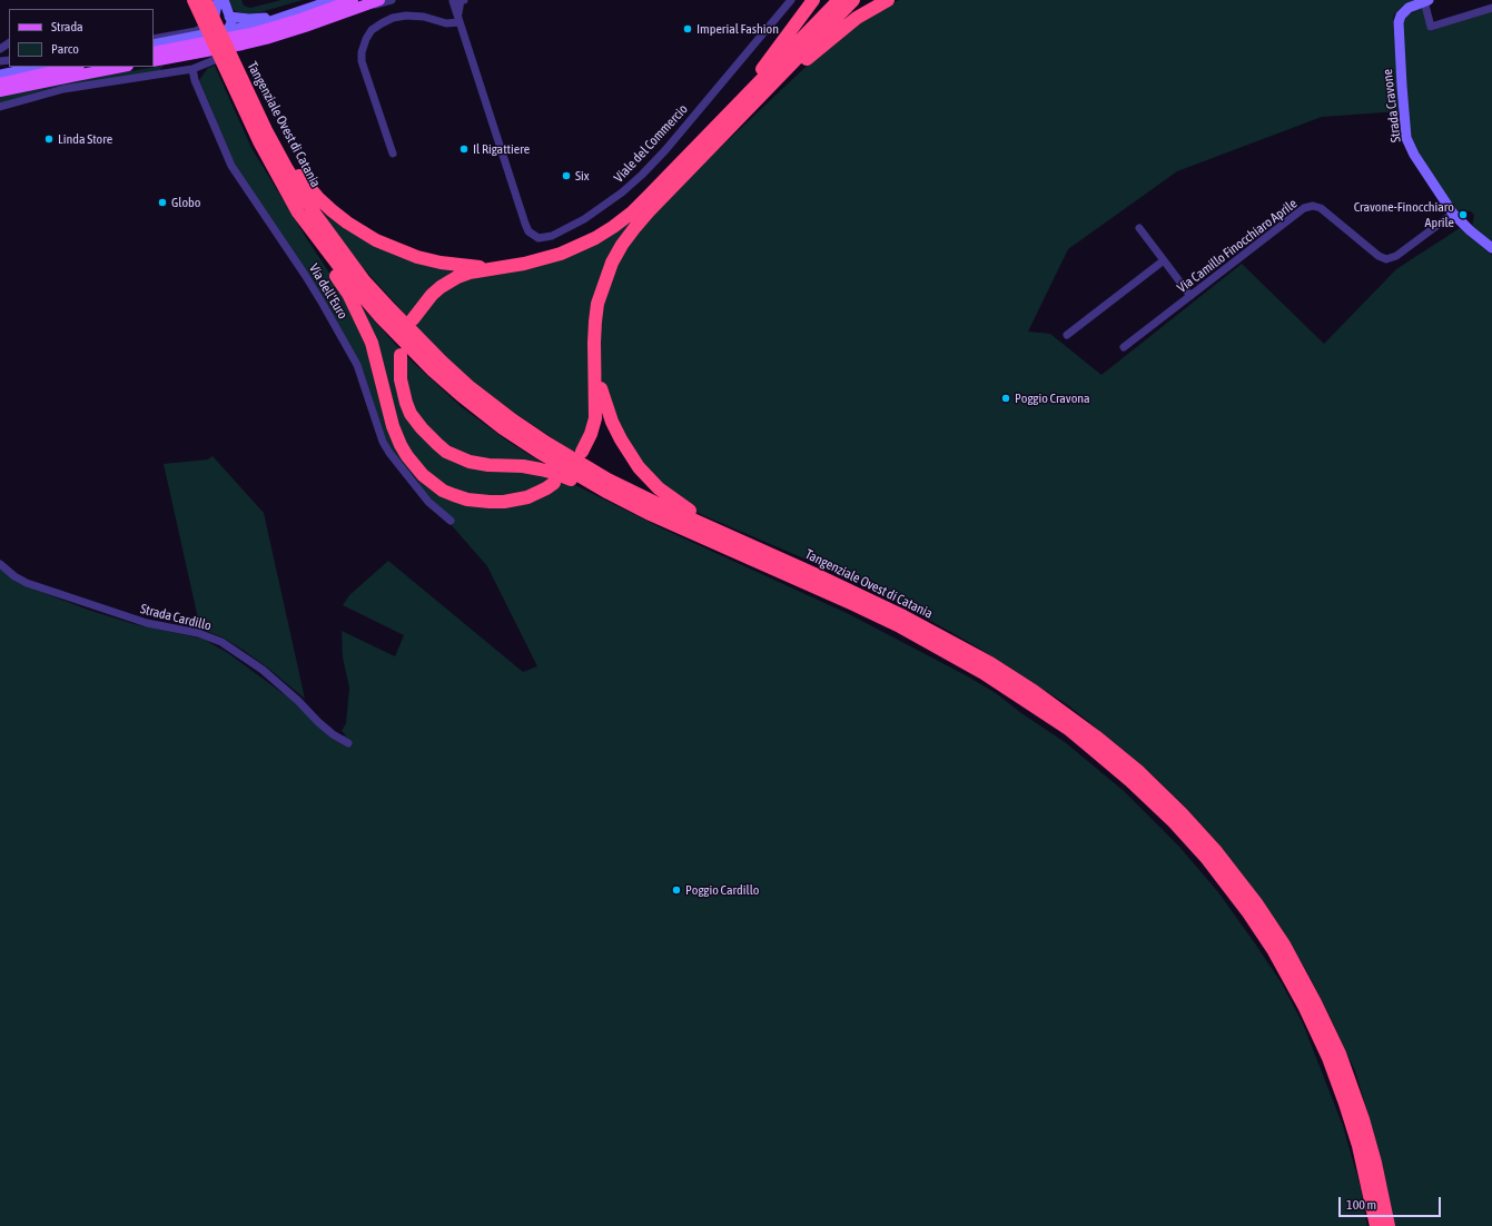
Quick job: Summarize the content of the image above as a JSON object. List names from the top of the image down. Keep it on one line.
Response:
{"streets":{"highway":["Tangenziale Ovest di Catania"],"street":["Strada Cravone","Viale del Commercio","Via Camillo Finocchiaro Aprile","Via dell'Euro","Strada Cardillo"]},"crossings":[["Strada Cravone","Via Camillo Finocchiaro Aprile"]],"places":["Imperial Fashion","Linda Store","Il Rigattiere","Six","Globo","Cravone-Finocchiaro Aprile","Poggio Cravona","Poggio Cardillo"],"legend":["Strada","Parco"],"scale_bar":"100 m"}
